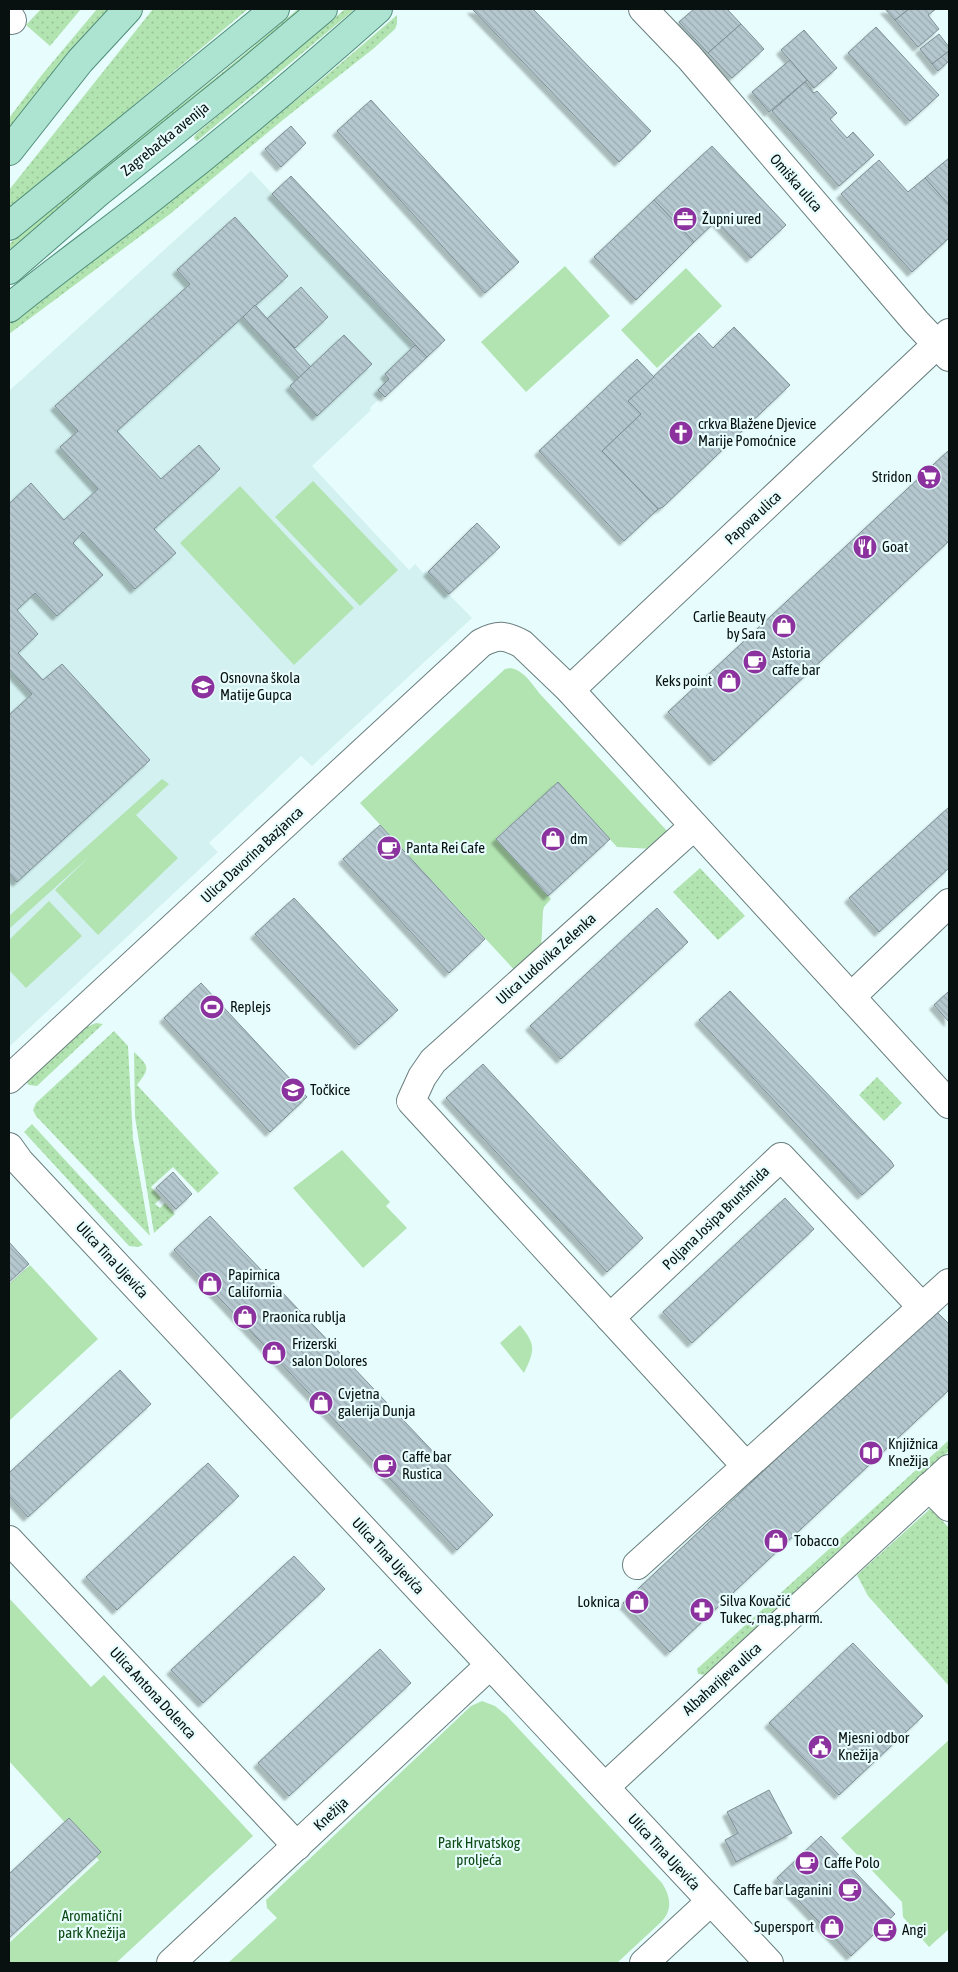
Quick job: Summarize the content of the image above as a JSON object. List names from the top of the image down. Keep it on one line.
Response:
{"streets":{"main road":["Zagrebačka avenija"],"street":["Omiška ulica","Papova ulica","Ulica Davorina Bazjanca","Ulica Ludovika Zelenka","Poljana Josipa Brunšmida","Ulica Tina Ujevića","Albaharijeva ulica","Ulica Antona Dolenca","Knežija"]},"crossings":[["Omiška ulica","Papova ulica"],["Papova ulica","Ulica Davorina Bazjanca"],["Ulica Ludovika Zelenka","Poljana Josipa Brunšmida"],["Ulica Tina Ujevića","Albaharijeva ulica"],["Ulica Tina Ujevića","Knežija"],["Ulica Antona Dolenca","Knežija"]],"parks":["Park Hrvatskog proljeća","Aromatični park Knežija"],"places":{"office":["Župni ured"],"church":["crkva Blažene Djevice Marije Pomoćnice"],"supermarket":["Stridon"],"restaurant":["Goat"],"shop":["Carlie Beauty by Sara","Keks point","dm","Papirnica California","Praonica rublja","Frizerski salon Dolores","Cvjetna galerija Dunja","Tobacco","Loknica","Supersport"],"cafe":["Astoria caffe bar","Panta Rei Cafe","Caffe bar Rustica","Caffe Polo","Caffe bar Laganini","Angi"],"school or university":["Osnovna škola Matije Gupca","Točkice"],"sports":["Replejs"],"library":["Knjižnica Knežija"],"pharmacy":["Silva Kovačić Tukec, mag.pharm."],"public building":["Mjesni odbor Knežija"]}}
